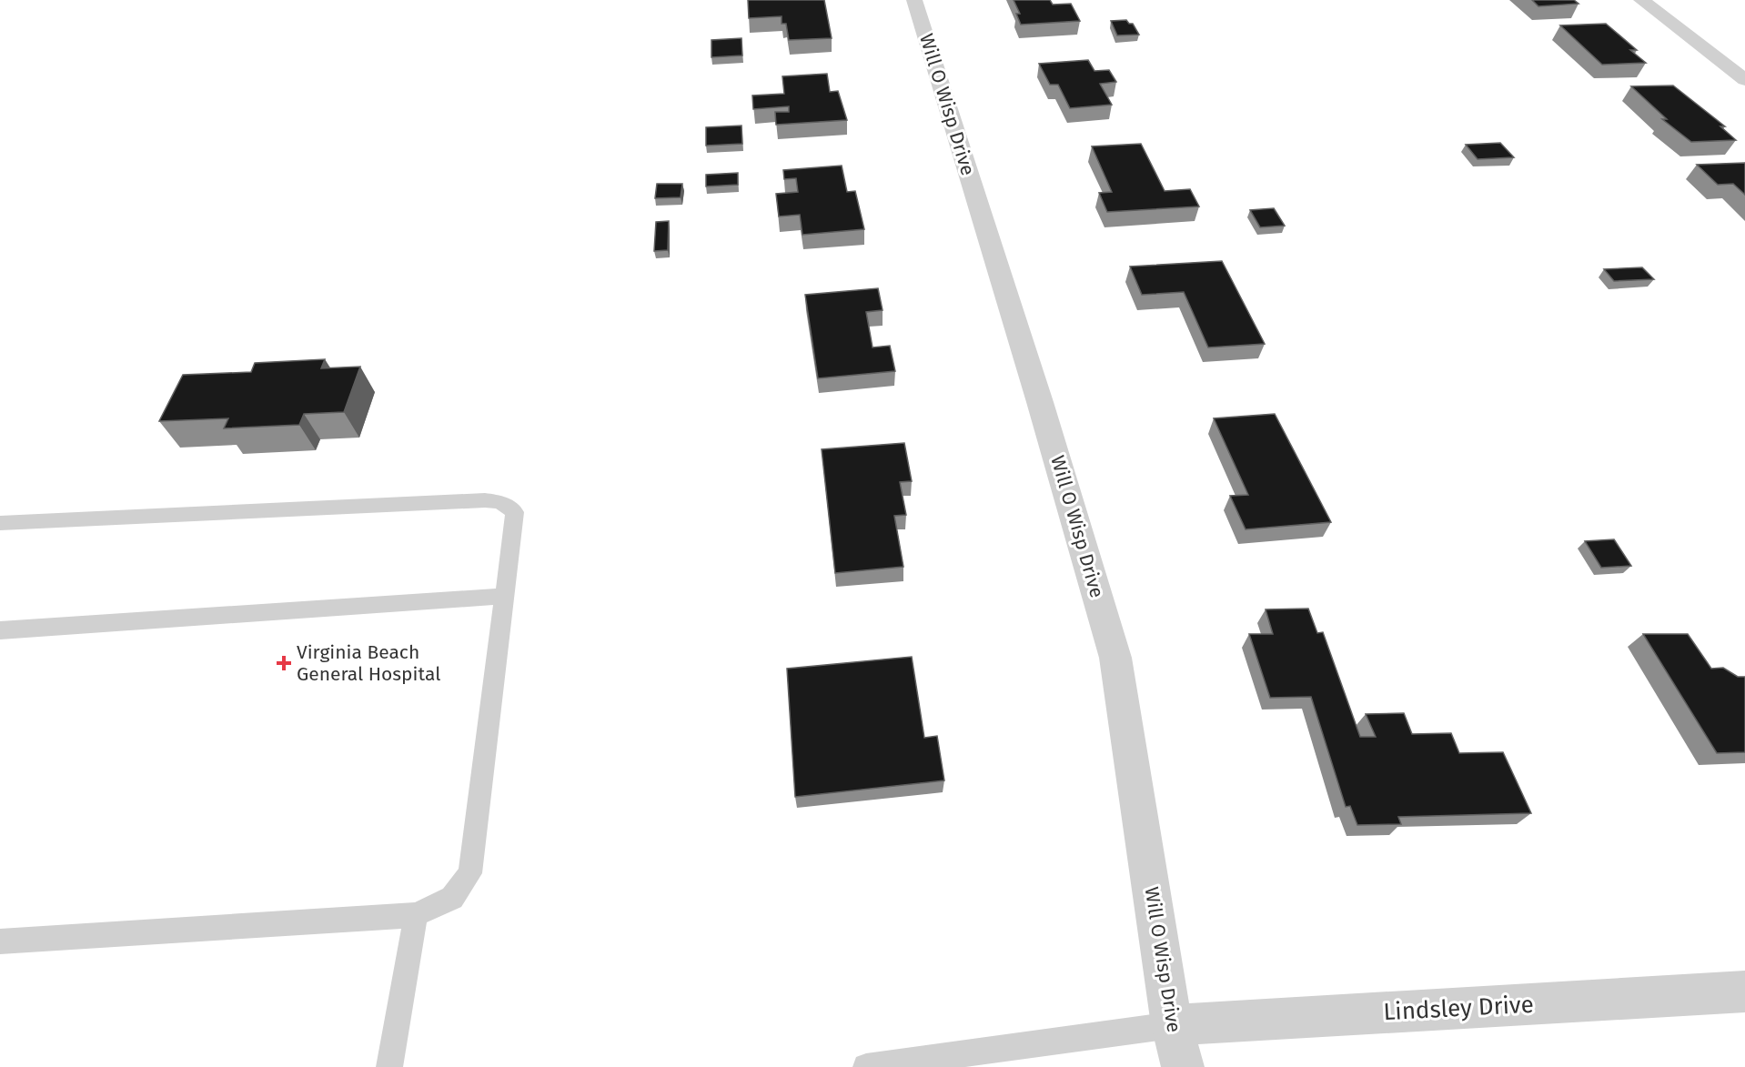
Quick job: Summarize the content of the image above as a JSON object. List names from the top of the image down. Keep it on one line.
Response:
{"streets":{"street":["Will O Wisp Drive","Lindsley Drive"]},"crossings":[["Will O Wisp Drive","Lindsley Drive"]],"places":{"health":["Virginia Beach General Hospital"]}}
